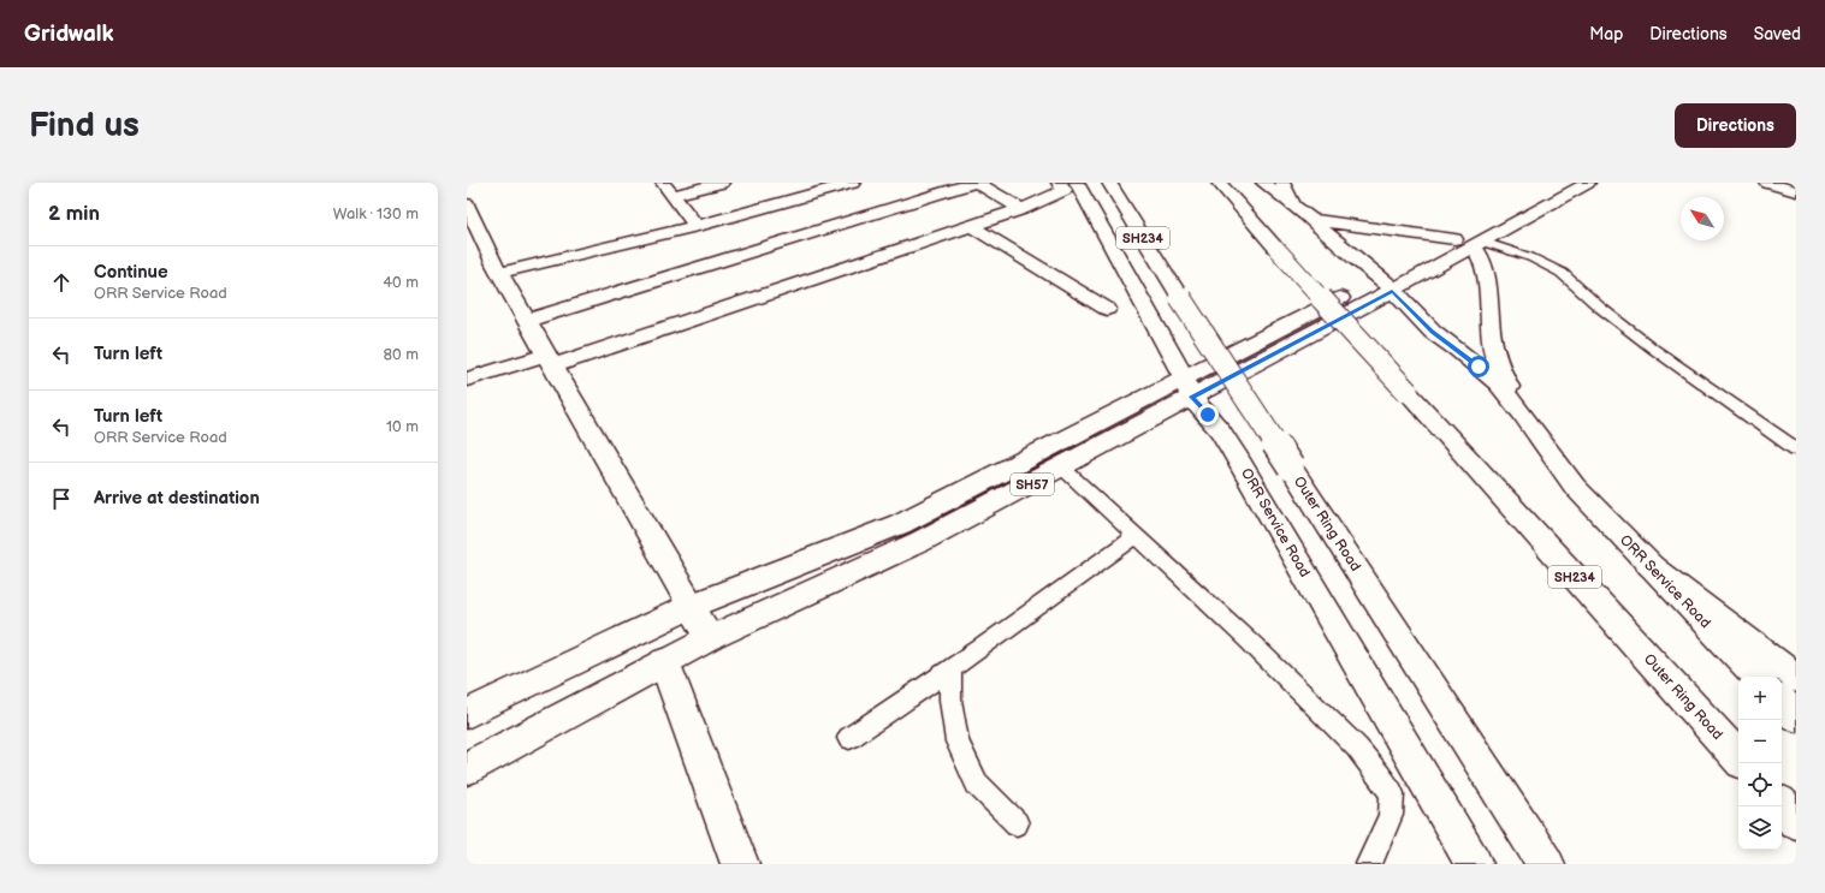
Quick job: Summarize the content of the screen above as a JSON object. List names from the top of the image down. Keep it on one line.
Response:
{"streets":{"main road":["SH234","SH57","ORR Service Road","Outer Ring Road"]},"crossings":[["SH57","ORR Service Road"]],"north":"top left","page":{"header":"Gridwalk","nav":["Map","Directions","Saved"],"buttons":"Directions","title":"Find us","heading":["2 min","Walk · 130 m"],"list":[["Continue","ORR Service Road","40 m"],["Turn left","80 m"],["Turn left","ORR Service Road","10 m"],"Arrive at destination"],"map_buttons":["+","−"]}}
